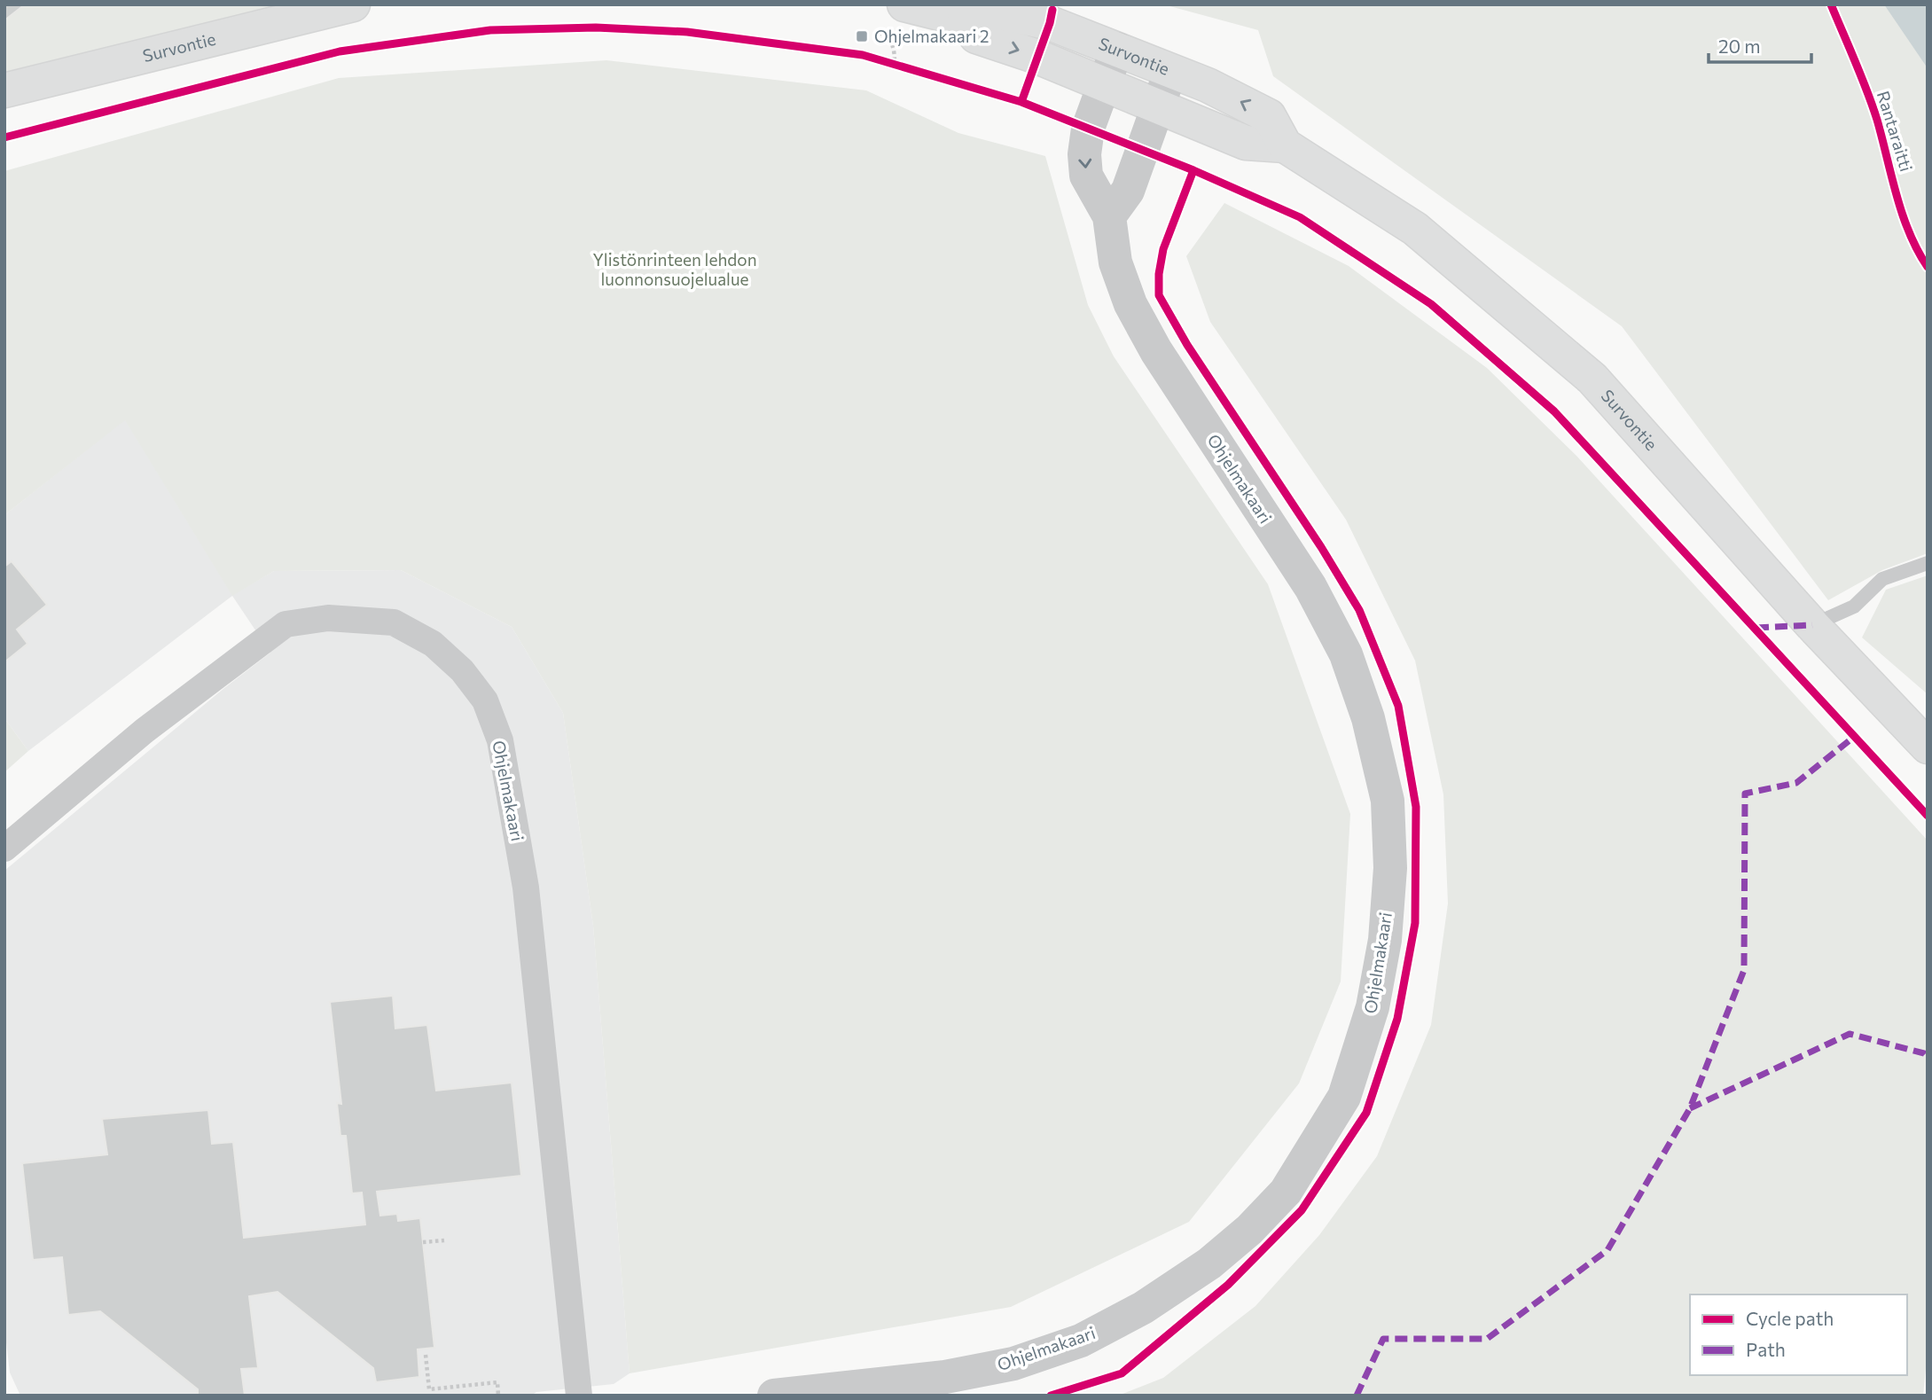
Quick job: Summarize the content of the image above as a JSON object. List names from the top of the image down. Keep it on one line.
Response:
{"streets":{"main road":["Survontie"],"street":["Ohjelmakaari"],"cycle path":["Rantaraitti"]},"crossings":[["Survontie","Ohjelmakaari"]],"parks":["Ylistönrinteen lehdon luonnonsuojelualue"],"places":{"transit":["Ohjelmakaari 2"]},"legend":["Cycle path","Path"],"scale_bar":"20 m"}
